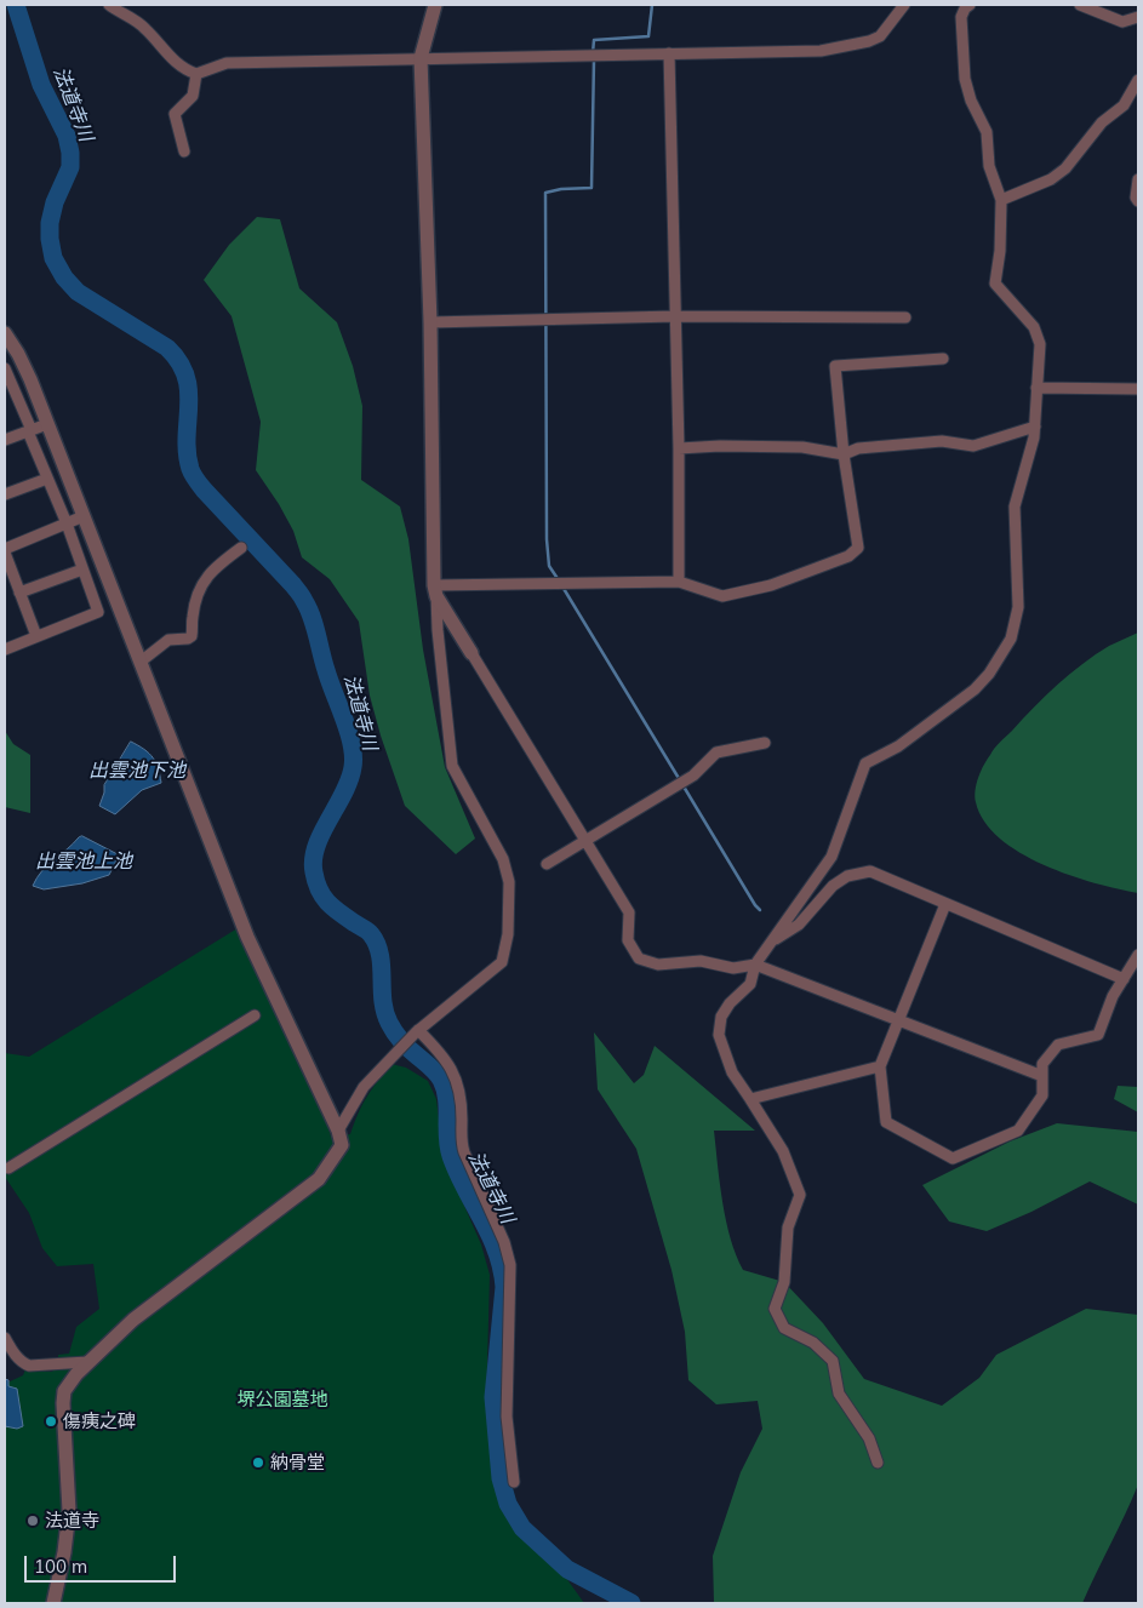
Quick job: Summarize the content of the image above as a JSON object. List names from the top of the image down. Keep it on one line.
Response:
{"water":["法道寺川","出雲池下池","出雲池上池"],"parks":["堺公園墓地"],"places":["傷痍之碑","納骨堂","法道寺"],"scale_bar":"100 m"}
